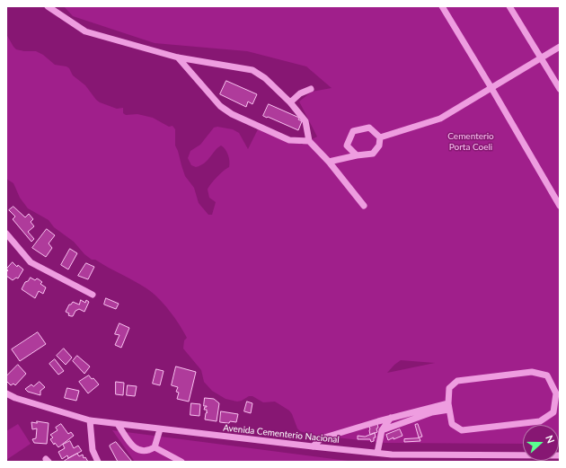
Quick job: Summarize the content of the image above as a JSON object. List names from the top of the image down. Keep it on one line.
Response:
{"streets":{"street":["Avenida Cementerio Nacional"]},"parks":["Cementerio Porta Coeli"],"north":"right"}
